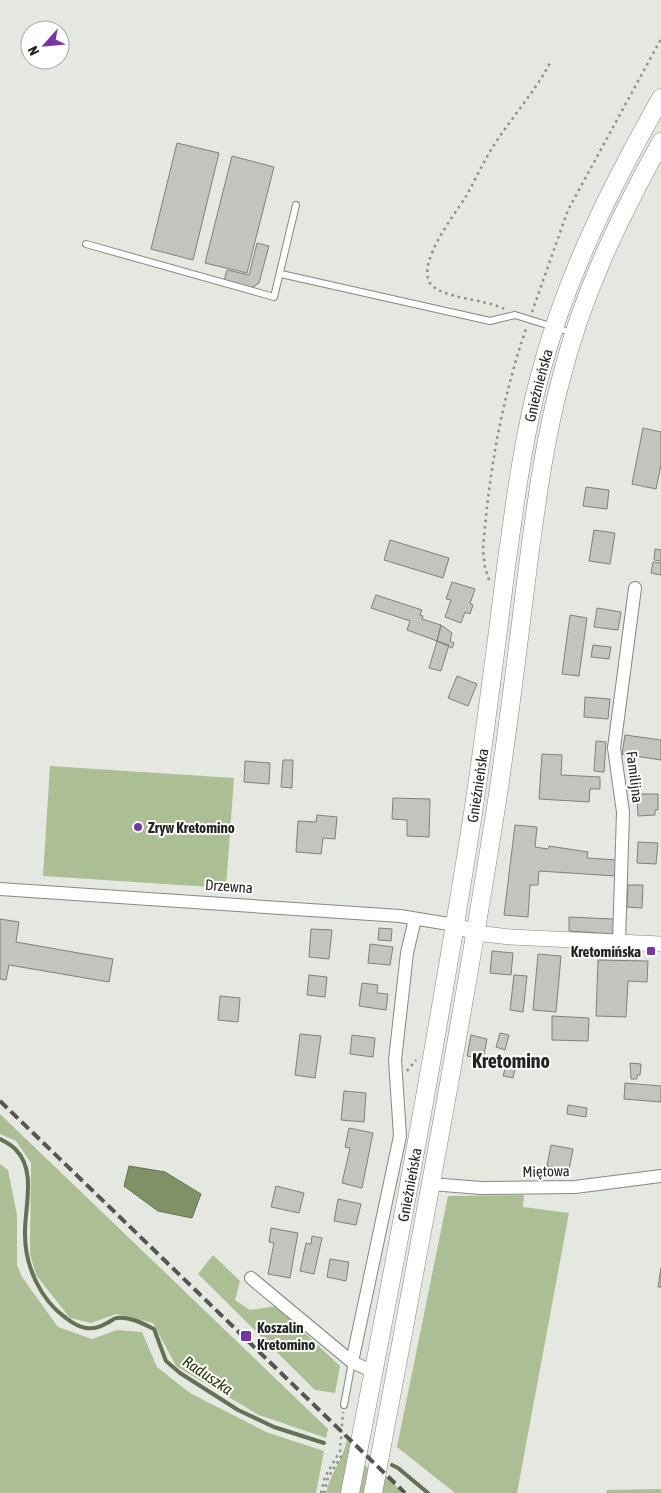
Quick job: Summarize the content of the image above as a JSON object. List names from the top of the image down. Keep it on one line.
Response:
{"streets":{"main road":["Gnieźnieńska"],"street":["Familijna","Drzewna","Miętowa"]},"crossings":[["Gnieźnieńska","Drzewna"],["Gnieźnieńska","Miętowa"]],"districts":["Kretomino"],"water":["Raduszka"],"places":{"other":["Zryw Kretomino"],"transit":["Kretomińska","Koszalin Kretomino"]},"north":"bottom left"}
